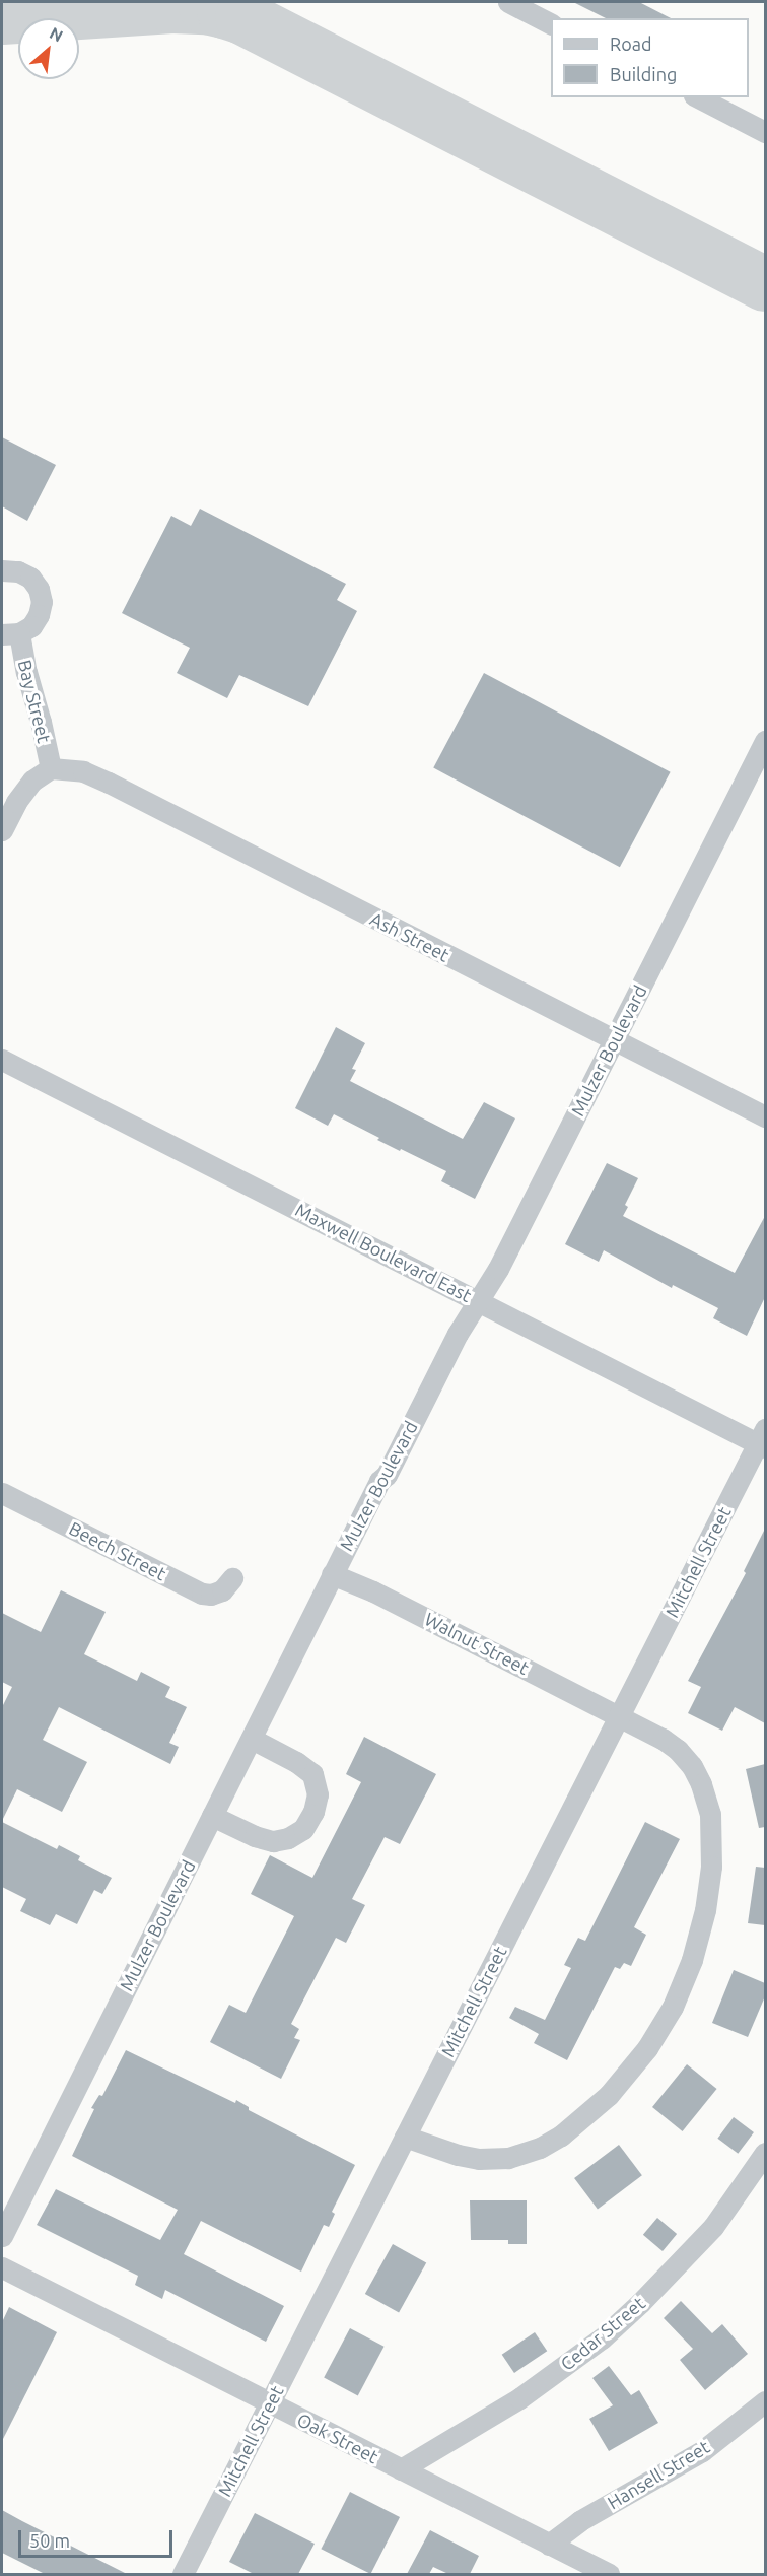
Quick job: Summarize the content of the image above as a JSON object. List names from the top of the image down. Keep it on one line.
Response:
{"streets":{"street":["Bay Street","Ash Street","Mulzer Boulevard","Maxwell Boulevard East","Beech Street","Mitchell Street","Walnut Street","Cedar Street","Oak Street","Hansell Street"]},"crossings":[["Bay Street","Ash Street"],["Ash Street","Mulzer Boulevard"],["Mulzer Boulevard","Maxwell Boulevard East"],["Mulzer Boulevard","Walnut Street"],["Maxwell Boulevard East","Mitchell Street"],["Mitchell Street","Walnut Street"],["Mitchell Street","Oak Street"],["Cedar Street","Oak Street"],["Oak Street","Hansell Street"]],"legend":["Road","Building"],"scale_bar":"50 m","north":"top right"}
